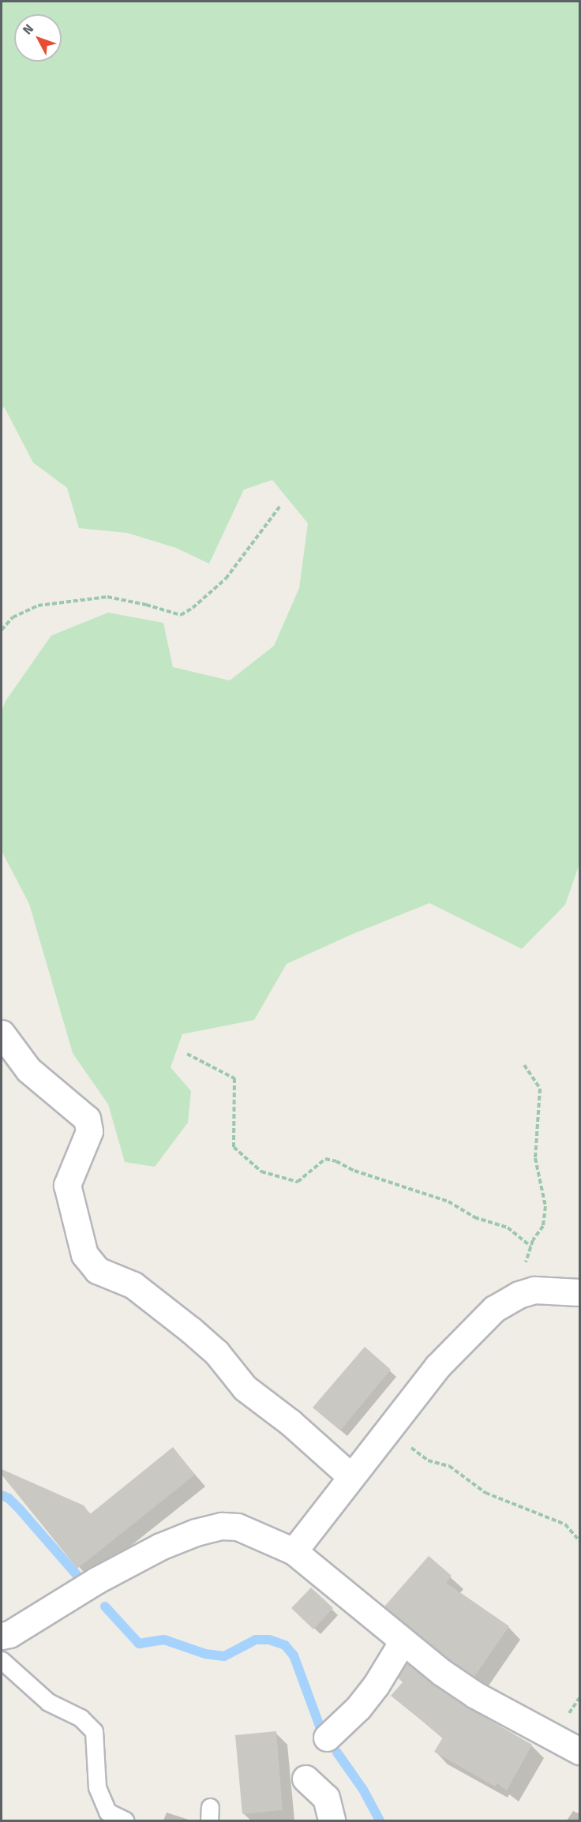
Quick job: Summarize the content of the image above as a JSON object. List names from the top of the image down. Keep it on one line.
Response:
{"north":"top left"}
